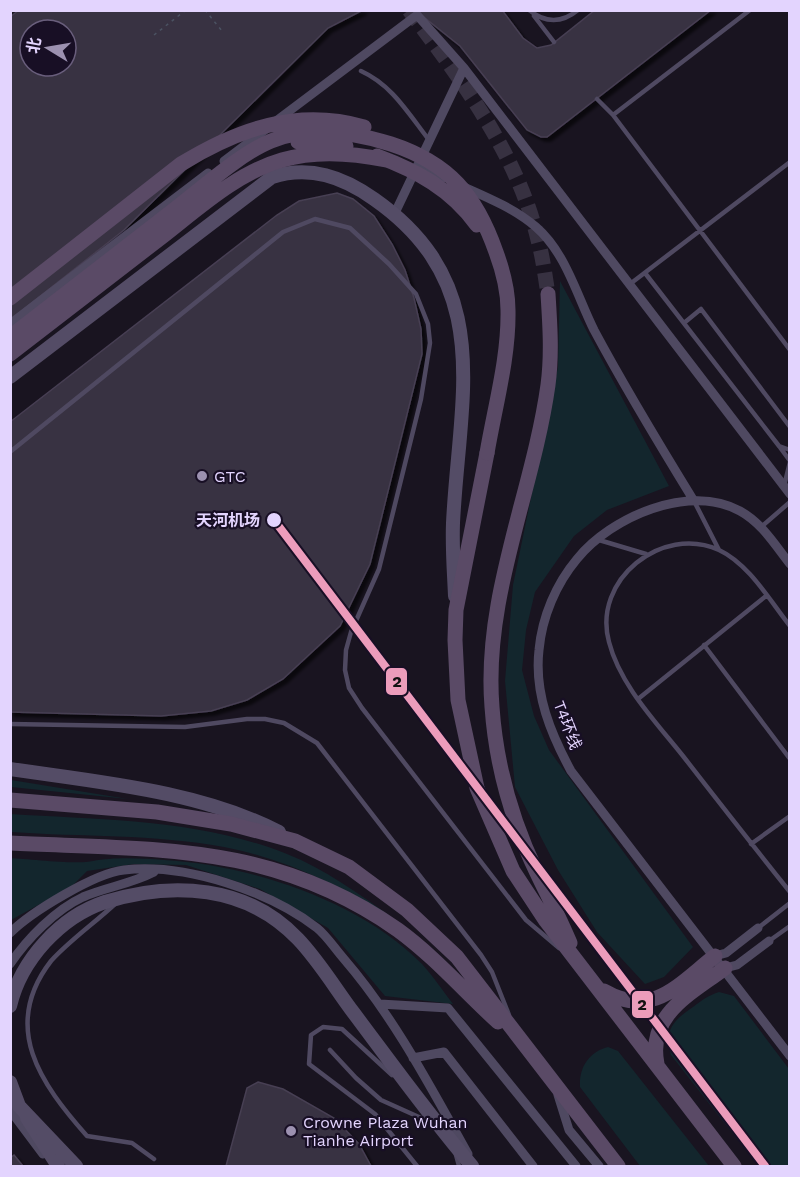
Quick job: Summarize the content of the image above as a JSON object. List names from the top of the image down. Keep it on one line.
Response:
{"streets":{"street":["T4环线"]},"places":["GTC","天河机场","Crowne Plaza Wuhan Tianhe Airport"],"lines":["transit line 2"],"north":"left"}
